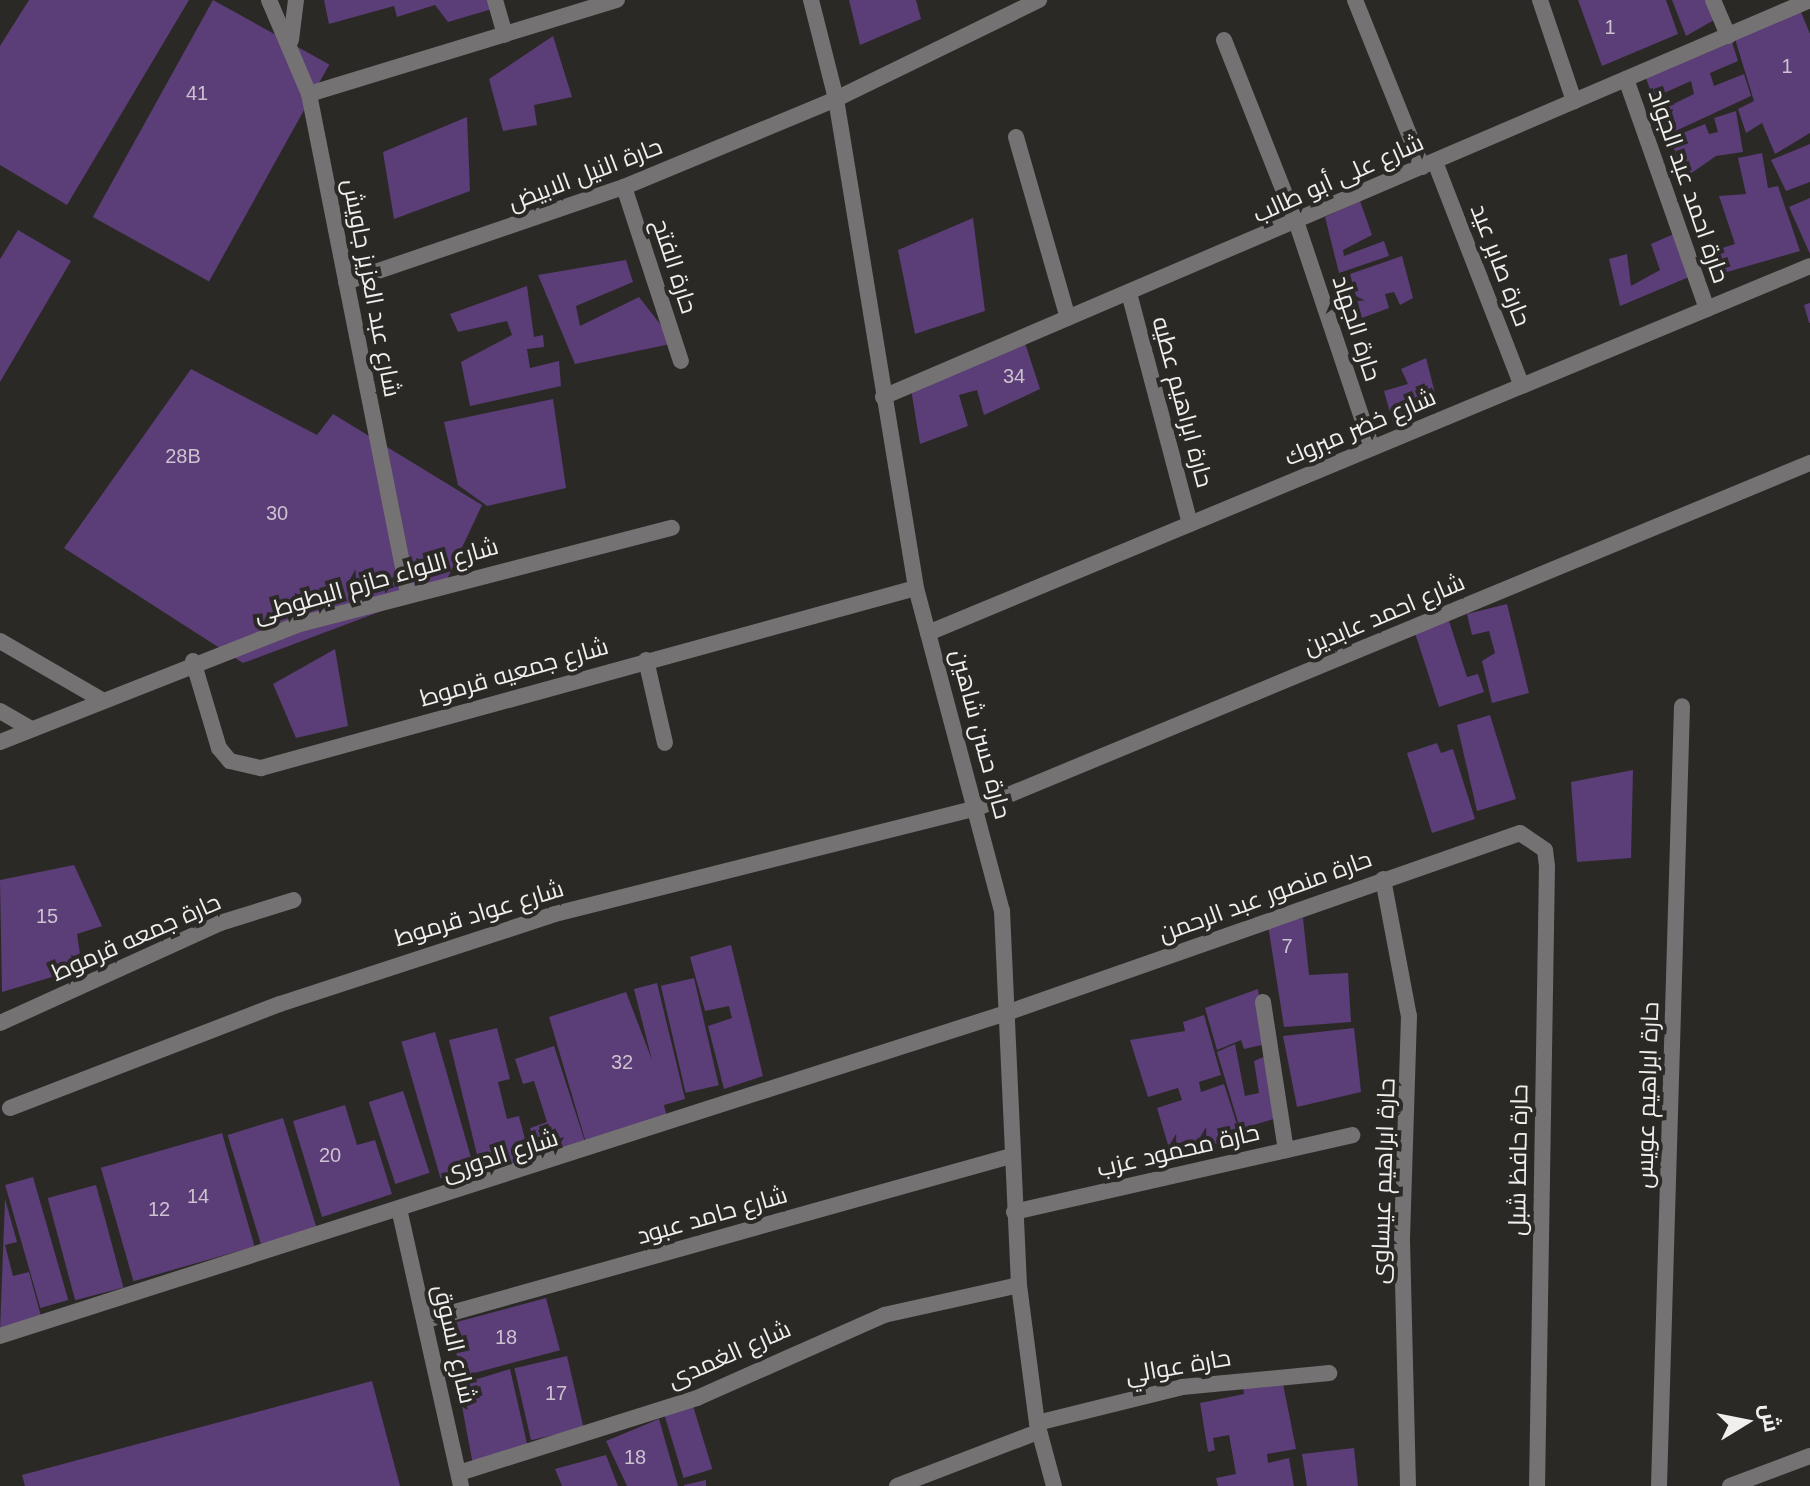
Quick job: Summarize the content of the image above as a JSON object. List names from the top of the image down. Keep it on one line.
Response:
{"streets":{"street":["حارة النيل الابيض","شارع على أبو طالب","حارة احمد عبد الجواد","حارة صابر عيد","حارة الفتح","شارع عبد العزيز جاويش","حارة الجهاد","حارة ابراهيم عطيه","شارع خضر مبروك","شارع اللواء حازم البطوطى","شارع احمد عابدين","شارع جمعيه قرموط","حارة حسن شاهين","حارة منصور عبد الرحمن","شارع عواد قرموط","حارة جمعه قرموط","حارة ابراهيم عويس","حارة محمود عزب","شارع الدورى","حارة حافظ شبل","حارة ابراهيم عيساوى","شارع حامد عبود","شارع السوق","شارع الغمدى","حارة عوالي"]},"crossings":[["حارة النيل الابيض","حارة الفتح"],["حارة النيل الابيض","شارع عبد العزيز جاويش"],["حارة النيل الابيض","حارة حسن شاهين"],["شارع على أبو طالب","حارة احمد عبد الجواد"],["شارع على أبو طالب","حارة صابر عيد"],["شارع على أبو طالب","حارة الجهاد"],["شارع على أبو طالب","حارة ابراهيم عطيه"],["شارع على أبو طالب","حارة حسن شاهين"],["حارة احمد عبد الجواد","شارع خضر مبروك"],["حارة صابر عيد","شارع خضر مبروك"],["شارع عبد العزيز جاويش","شارع اللواء حازم البطوطى"],["حارة الجهاد","شارع خضر مبروك"],["حارة ابراهيم عطيه","شارع خضر مبروك"],["شارع خضر مبروك","حارة حسن شاهين"],["شارع اللواء حازم البطوطى","شارع جمعيه قرموط"],["شارع احمد عابدين","حارة حسن شاهين"],["شارع احمد عابدين","شارع عواد قرموط"],["شارع جمعيه قرموط","حارة حسن شاهين"],["حارة حسن شاهين","حارة منصور عبد الرحمن"],["حارة حسن شاهين","شارع عواد قرموط"],["حارة حسن شاهين","حارة محمود عزب"],["حارة حسن شاهين","شارع الدورى"],["حارة حسن شاهين","شارع حامد عبود"],["حارة حسن شاهين","شارع الغمدى"],["حارة حسن شاهين","حارة عوالي"],["حارة منصور عبد الرحمن","شارع الدورى"],["حارة منصور عبد الرحمن","حارة حافظ شبل"],["حارة منصور عبد الرحمن","حارة ابراهيم عيساوى"],["شارع الدورى","شارع السوق"],["شارع حامد عبود","شارع السوق"],["شارع السوق","شارع الغمدى"]],"house_numbers":["1","1","41","34","28B","30","15","7","32","20","14","12","18","17","18"],"north":"right"}
